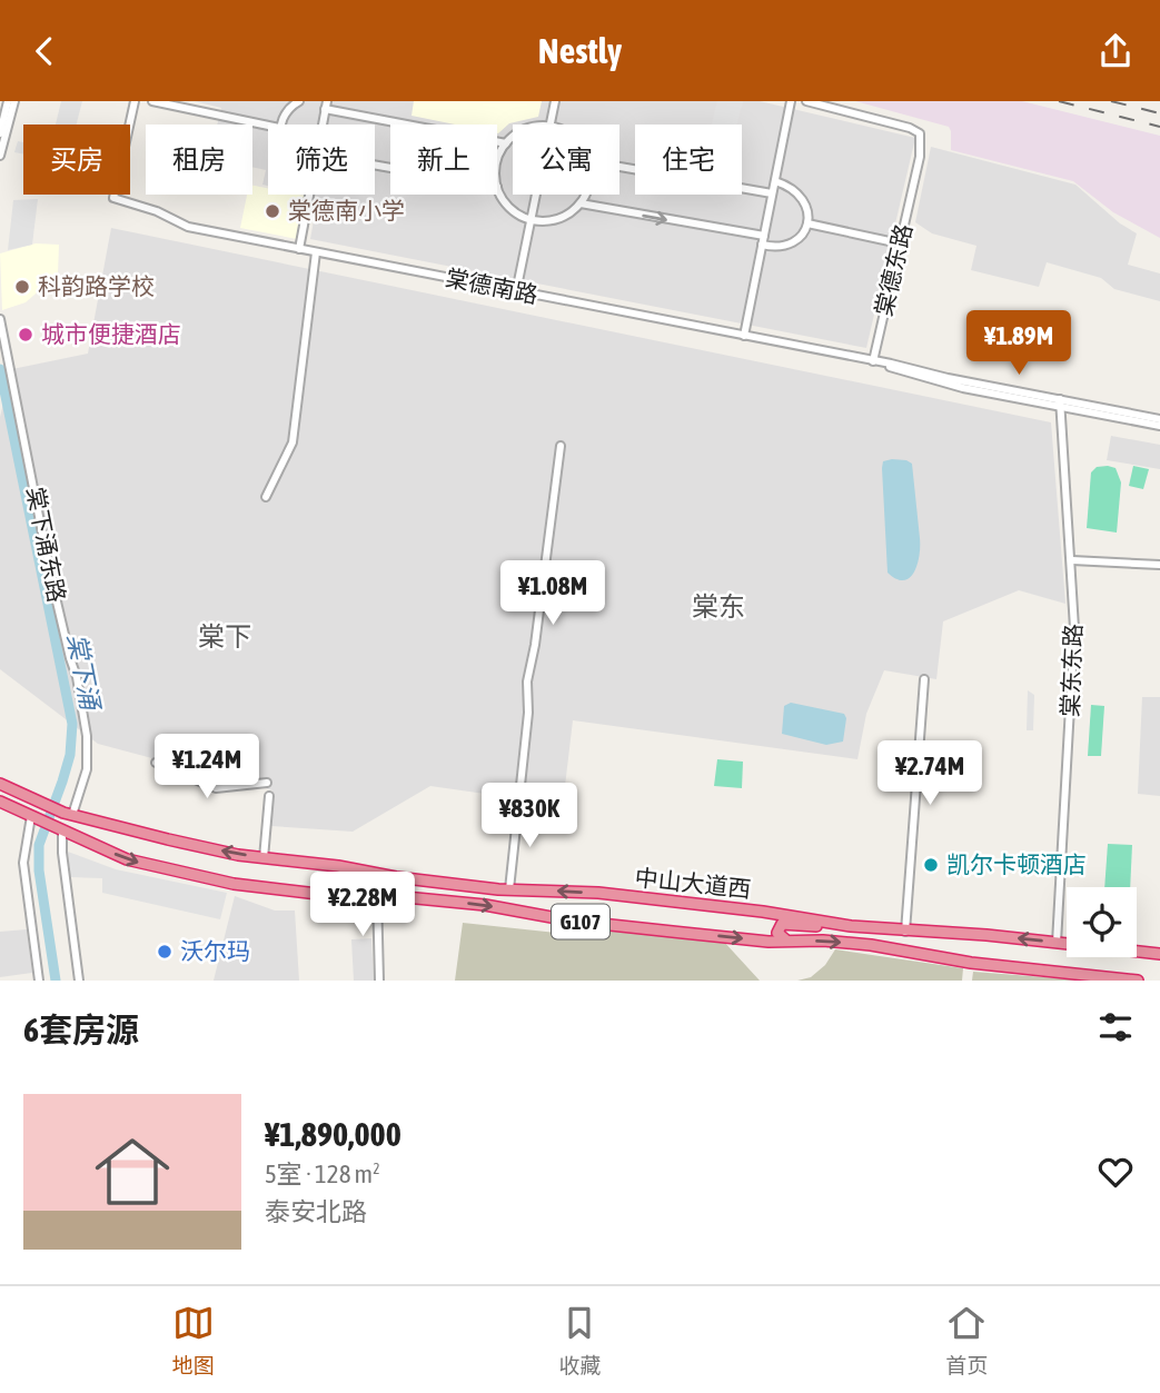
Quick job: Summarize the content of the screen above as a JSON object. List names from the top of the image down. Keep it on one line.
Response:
{"streets":{"highway":["中山大道西","G107"],"street":["棠德东路","棠德南路","棠下涌东路","棠东东路"]},"crossings":[["棠德东路","棠德南路"],["棠德南路","棠东东路"],["棠下涌东路","中山大道西"],["棠东东路","中山大道西"]],"districts":["棠东","棠下"],"water":["棠下涌"],"places":["棠德南小学","科韵路学校","城市便捷酒店","凯尔卡顿酒店","沃尔玛"],"page":{"header":"Nestly","chip":["买房","租房","筛选","新上","公寓","住宅"],"price":["¥1.89M","¥1.08M","¥1.24M","¥2.74M","¥830K","¥2.28M"],"heading":"6套房源","list":[{"name":"¥1,890,000","note":"5室 · 128 m² · 泰安北路"}],"tabs":["地图","收藏","首页"]}}
